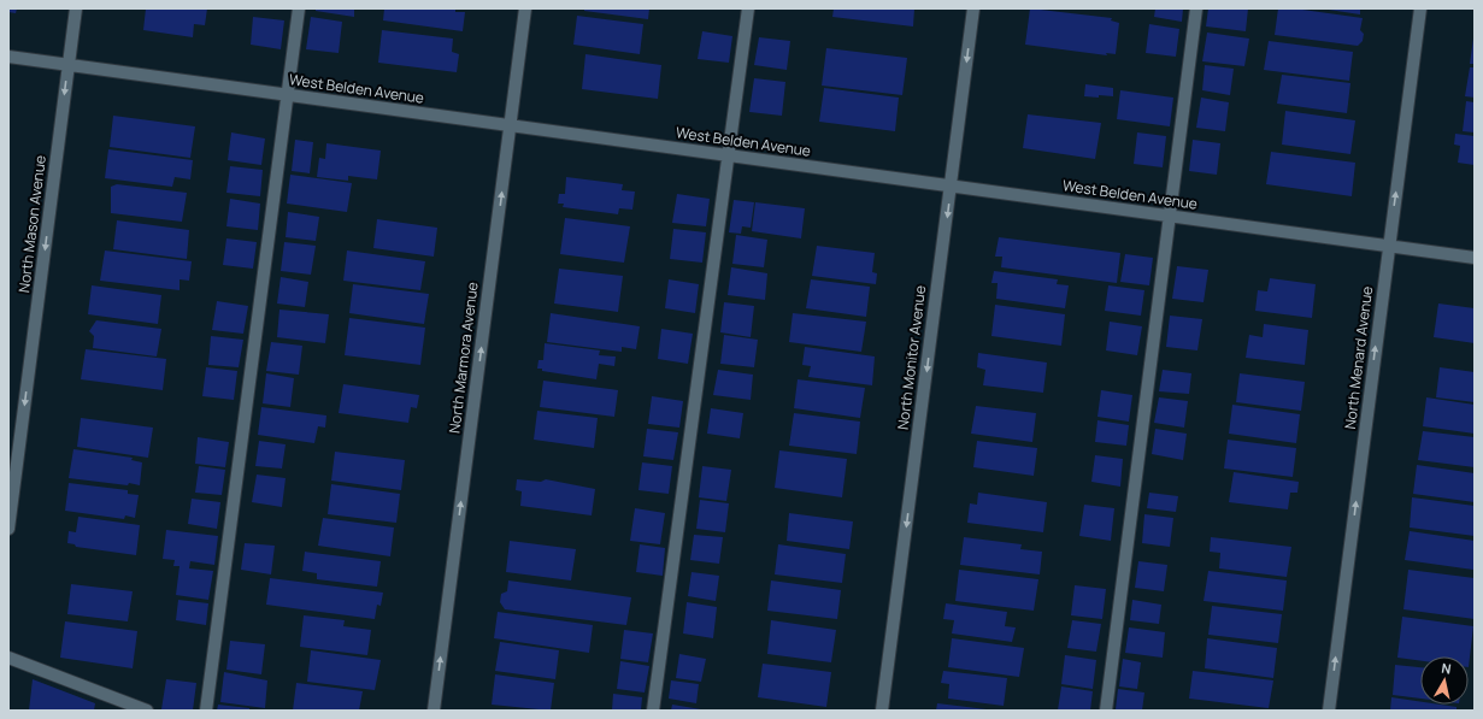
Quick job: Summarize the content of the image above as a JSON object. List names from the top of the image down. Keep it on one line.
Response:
{"streets":{"street":["West Belden Avenue","North Mason Avenue","North Marmora Avenue","North Monitor Avenue","North Menard Avenue"]},"crossings":[["West Belden Avenue","North Mason Avenue"],["West Belden Avenue","North Marmora Avenue"],["West Belden Avenue","North Monitor Avenue"],["West Belden Avenue","North Menard Avenue"]],"one_way":["North Mason Avenue","North Marmora Avenue","North Monitor Avenue","North Menard Avenue"],"north":"top"}
